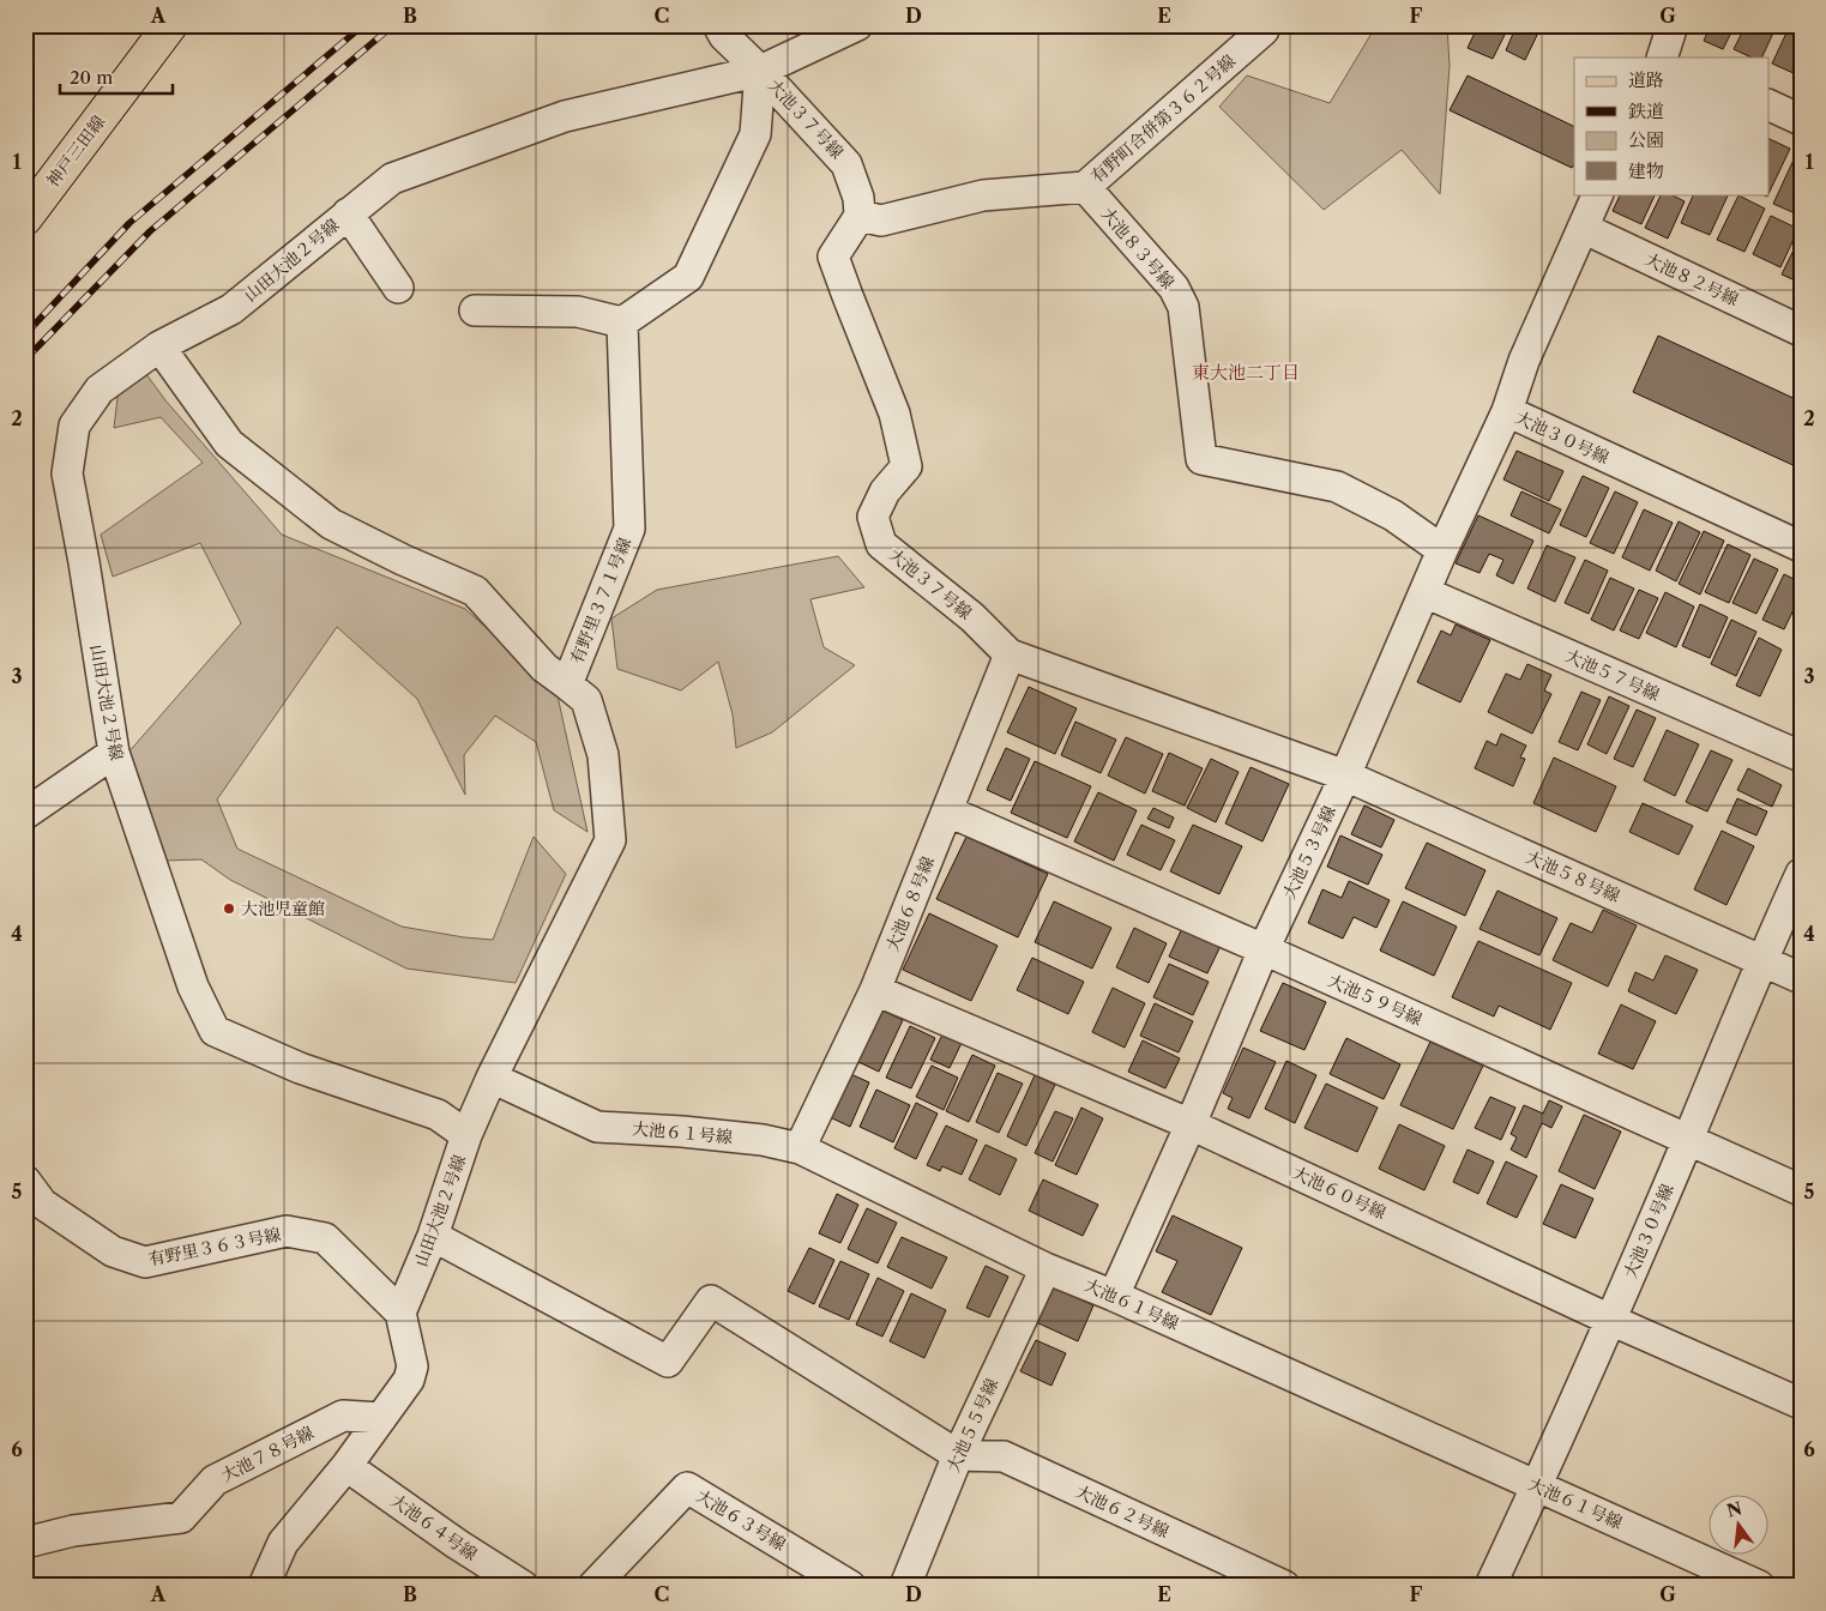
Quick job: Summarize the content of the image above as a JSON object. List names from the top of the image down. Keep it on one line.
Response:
{"streets":{"main road":["神戸三田線"],"street":["大池３７号線","有野町合併第３６２号線","大池８３号線","山田大池２号線","大池８２号線","大池３０号線","有野里３７１号線","大池５７号線","大池５３号線","大池５８号線","大池６８号線","大池５９号線","大池６１号線","大池６０号線","有野里３６３号線","大池５５号線","大池７８号線","大池６２号線","大池６３号線","大池６４号線"]},"crossings":[["大池３７号線","山田大池２号線"],["大池３７号線","大池５３号線"],["大池３７号線","大池５８号線"],["大池３７号線","大池６８号線"],["有野町合併第３６２号線","大池８３号線"],["大池８３号線","大池５３号線"],["山田大池２号線","有野里３７１号線"],["山田大池２号線","有野里３６３号線"],["大池８２号線","大池３０号線"],["大池３０号線","大池５３号線"],["大池３０号線","大池５８号線"],["大池３０号線","大池５９号線"],["大池３０号線","大池６１号線"],["大池３０号線","大池６０号線"],["有野里３７１号線","大池６１号線"],["大池５７号線","大池５３号線"],["大池５３号線","大池５８号線"],["大池５３号線","大池５９号線"],["大池５３号線","大池６１号線"],["大池５３号線","大池６０号線"],["大池６８号線","大池５９号線"],["大池６８号線","大池６１号線"],["大池６８号線","大池６０号線"],["大池６１号線","大池５５号線"],["大池５５号線","大池６２号線"]],"districts":["東大池二丁目"],"places":["大池児童館"],"legend":["道路","鉄道","公園","建物"],"scale_bar":"20 m","north":"top","grid":{"columns":["A","B","C","D","E","F","G"],"rows":["1","2","3","4","5","6"]}}
